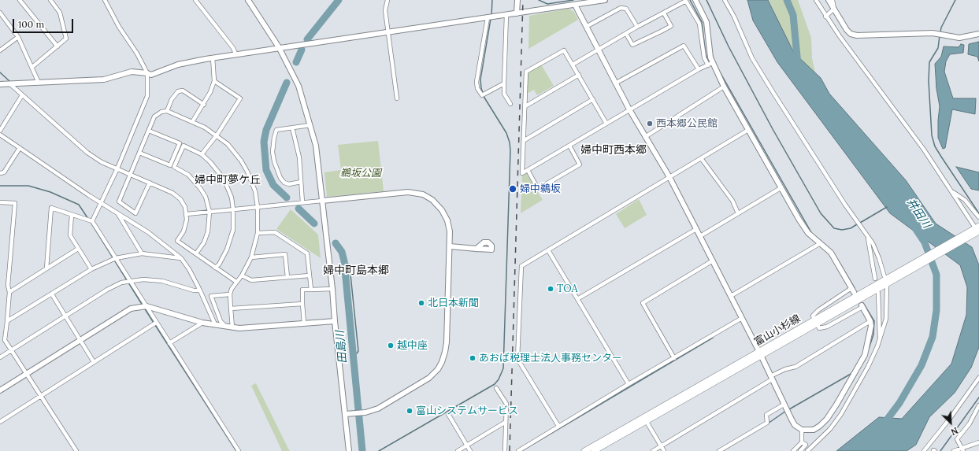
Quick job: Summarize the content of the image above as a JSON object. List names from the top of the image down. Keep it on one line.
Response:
{"streets":{"main road":["富山小杉線"]},"districts":["婦中町西本郷","婦中町夢ケ丘","婦中町島本郷"],"water":["井田川","田島川"],"parks":["鵜坂公園"],"places":["西本郷公民館","婦中鵜坂","TOA","北日本新聞","越中座","あおば税理士法人事務センター","富山システムサービス"],"scale_bar":"100 m","north":"bottom right"}
